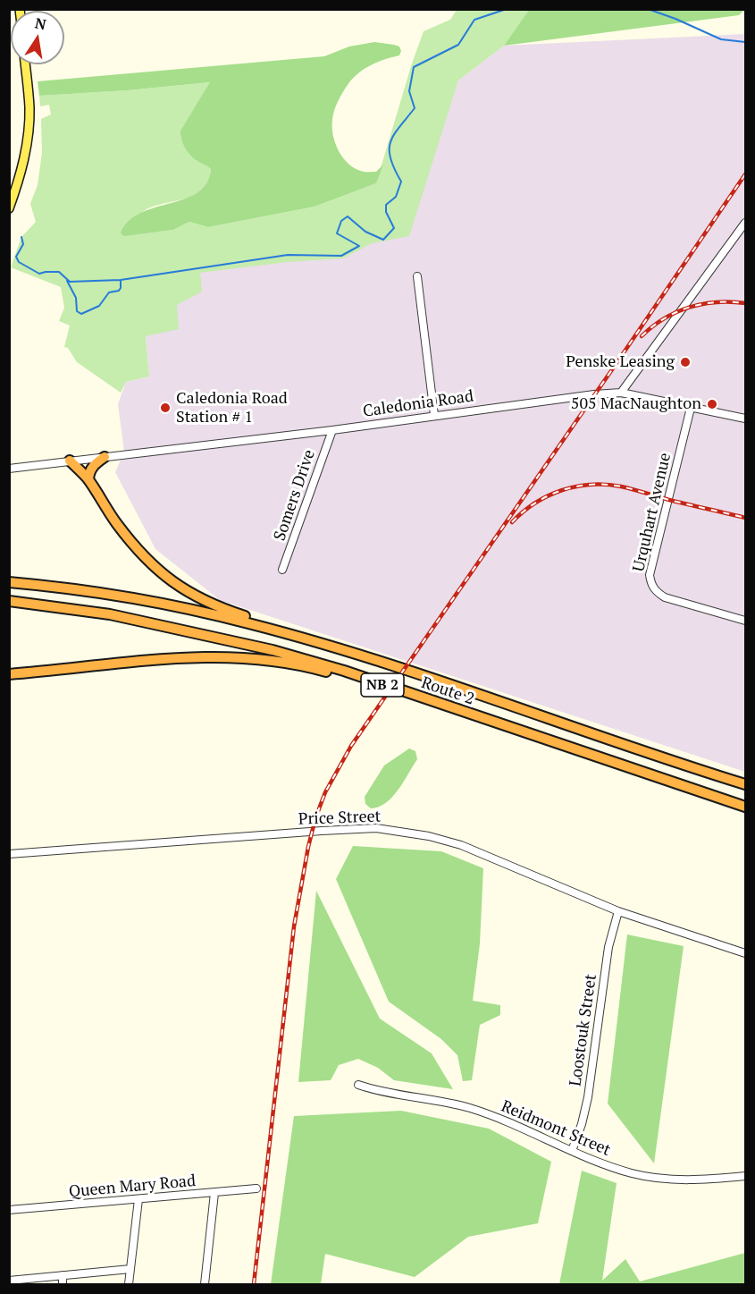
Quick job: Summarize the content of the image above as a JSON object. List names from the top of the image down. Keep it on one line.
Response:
{"streets":{"highway":["NB 2","Route 2"],"street":["Caledonia Road","Somers Drive","Urquhart Avenue","Price Street","Loostouk Street","Reidmont Street","Queen Mary Road"]},"crossings":[["Caledonia Road","Somers Drive"],["Caledonia Road","Urquhart Avenue"],["Price Street","Loostouk Street"],["Loostouk Street","Reidmont Street"]],"places":["Penske Leasing","505 MacNaughton","Caledonia Road Station # 1"],"north":"top"}
